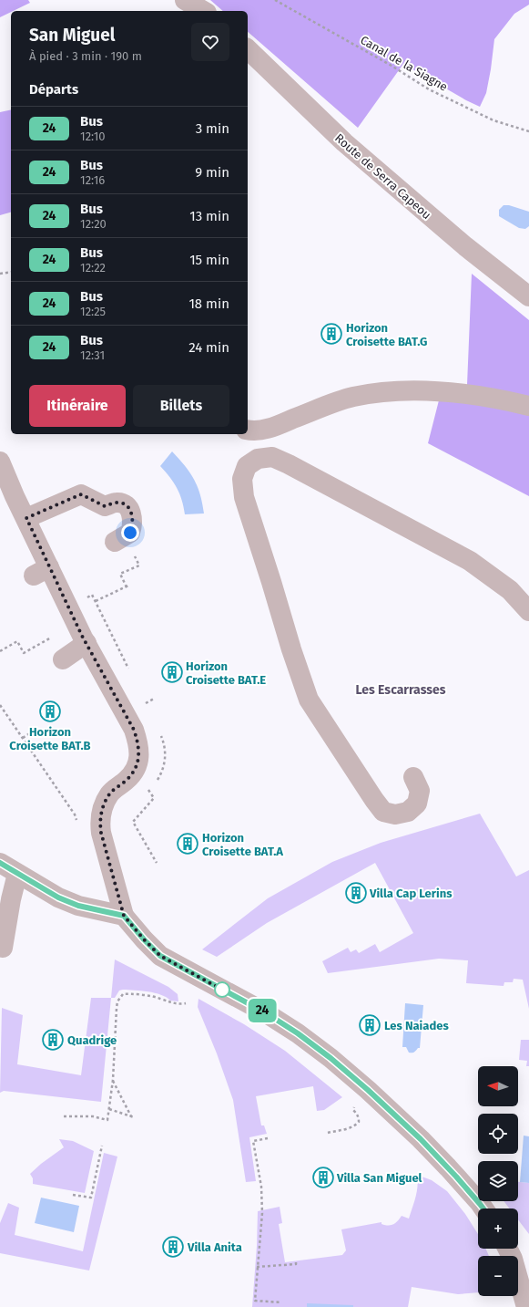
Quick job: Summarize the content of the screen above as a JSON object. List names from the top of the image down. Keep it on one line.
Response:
{"streets":{"street":["Route de Serra Capeou"],"path":["Canal de la Siagne"]},"districts":["Les Escarrasses"],"places":{"building":["Horizon Croisette BAT.G","Horizon Croisette BAT.E","Horizon Croisette BAT.B","Horizon Croisette BAT.A","Villa Cap Lerins","Les Naiades","Quadrige","Villa San Miguel","Villa Anita"]},"lines":["bus line 24"],"north":"left","page":{"on_map":"24","heading":[["San Miguel","À pied · 3 min · 190 m"],"Départs"],"list":[{"mark":"24","name":"Bus","note":"12:10","value":"3 min"},{"mark":"24","name":"Bus","note":"12:16","value":"9 min"},{"mark":"24","name":"Bus","note":"12:20","value":"13 min"},{"mark":"24","name":"Bus","note":"12:22","value":"15 min"},{"mark":"24","name":"Bus","note":"12:25","value":"18 min"},{"mark":"24","name":"Bus","note":"12:31","value":"24 min"}],"buttons":["Itinéraire","Billets"],"map_buttons":["+","−"]}}
